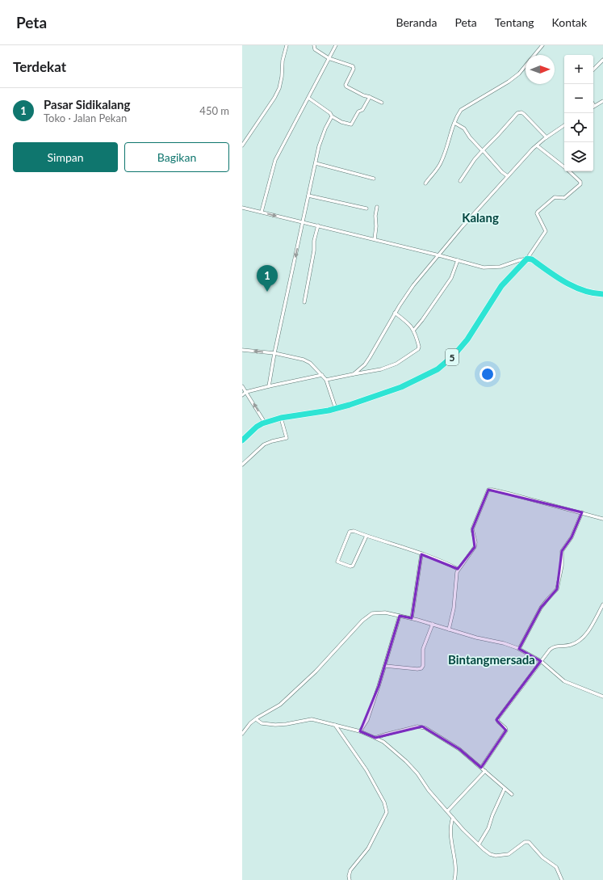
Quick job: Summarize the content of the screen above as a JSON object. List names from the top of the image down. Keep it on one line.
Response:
{"streets":{"highway":["5"]},"districts":["Kalang","Bintangmersada"],"north":"right","page":{"header":"Peta","nav":["Beranda","Peta","Tentang","Kontak"],"heading":"Terdekat","map_buttons":["+","−"],"list":[{"mark":"1","name":"Pasar Sidikalang","note":"Toko · Jalan Pekan","value":"450 m"}],"buttons":["Simpan","Bagikan"],"pins":"1"}}
